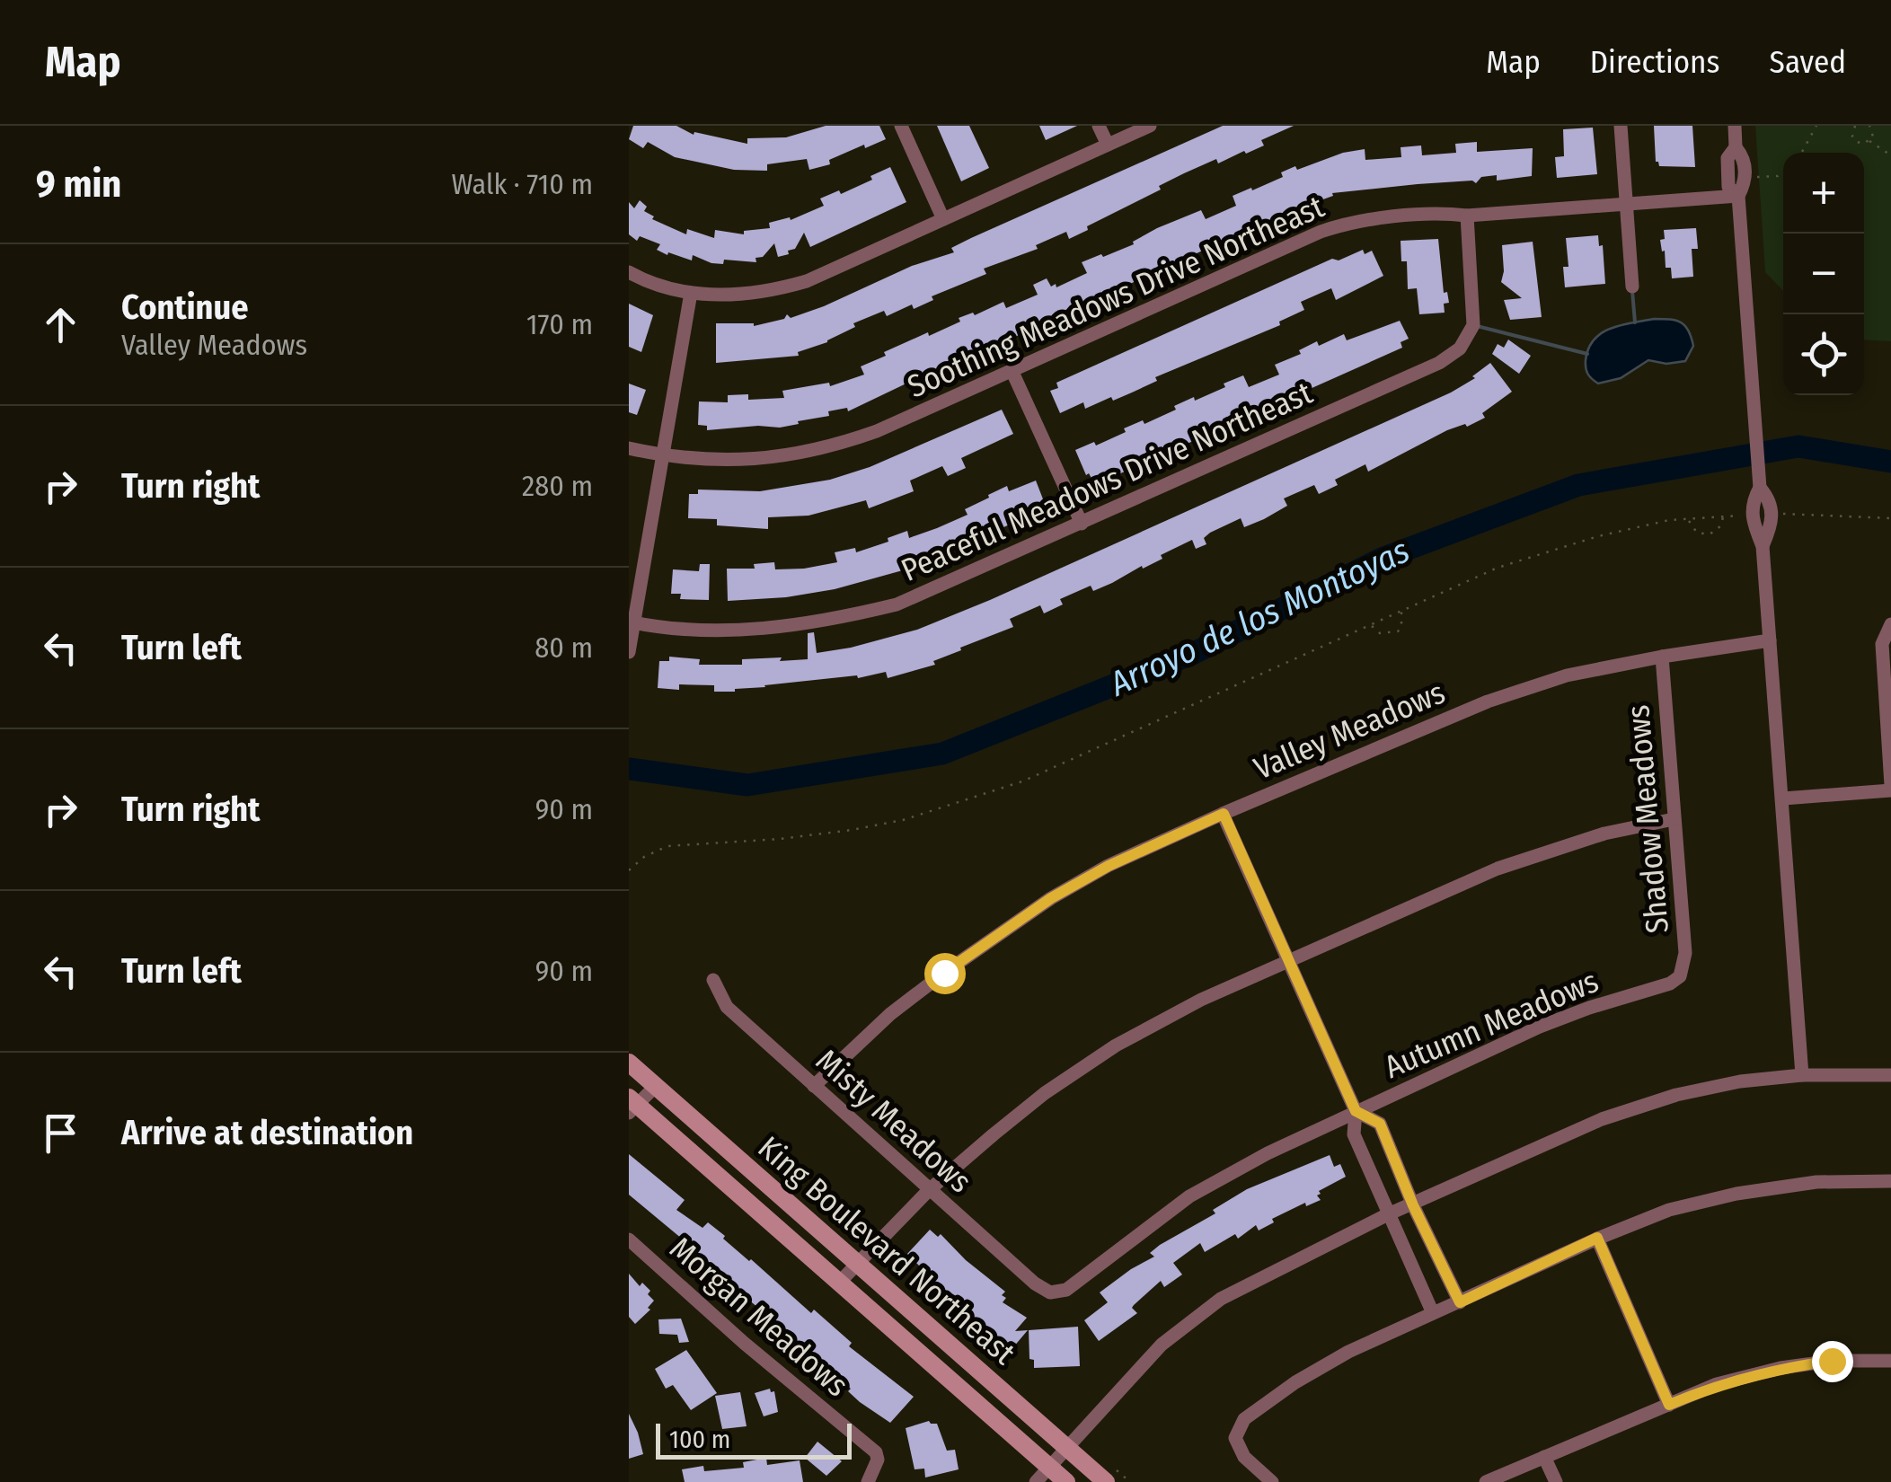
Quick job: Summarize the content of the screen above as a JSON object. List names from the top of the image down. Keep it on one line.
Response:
{"streets":{"street":["Soothing Meadows Drive Northeast","Peaceful Meadows Drive Northeast","Valley Meadows","Shadow Meadows","Autumn Meadows","Misty Meadows","King Boulevard Northeast","Morgan Meadows"]},"crossings":[["Soothing Meadows Drive Northeast","Peaceful Meadows Drive Northeast"],["Valley Meadows","Shadow Meadows"],["Valley Meadows","Misty Meadows"],["Shadow Meadows","Autumn Meadows"],["Autumn Meadows","Misty Meadows"]],"water":["Arroyo de los Montoyas"],"scale_bar":"100 m","page":{"header":"Map","nav":["Map","Directions","Saved"],"heading":["9 min","Walk · 710 m"],"map_buttons":["+","−"],"list":[["Continue","Valley Meadows","170 m"],["Turn right","280 m"],["Turn left","80 m"],["Turn right","90 m"],["Turn left","90 m"],"Arrive at destination"],"scale":"100 m"}}
